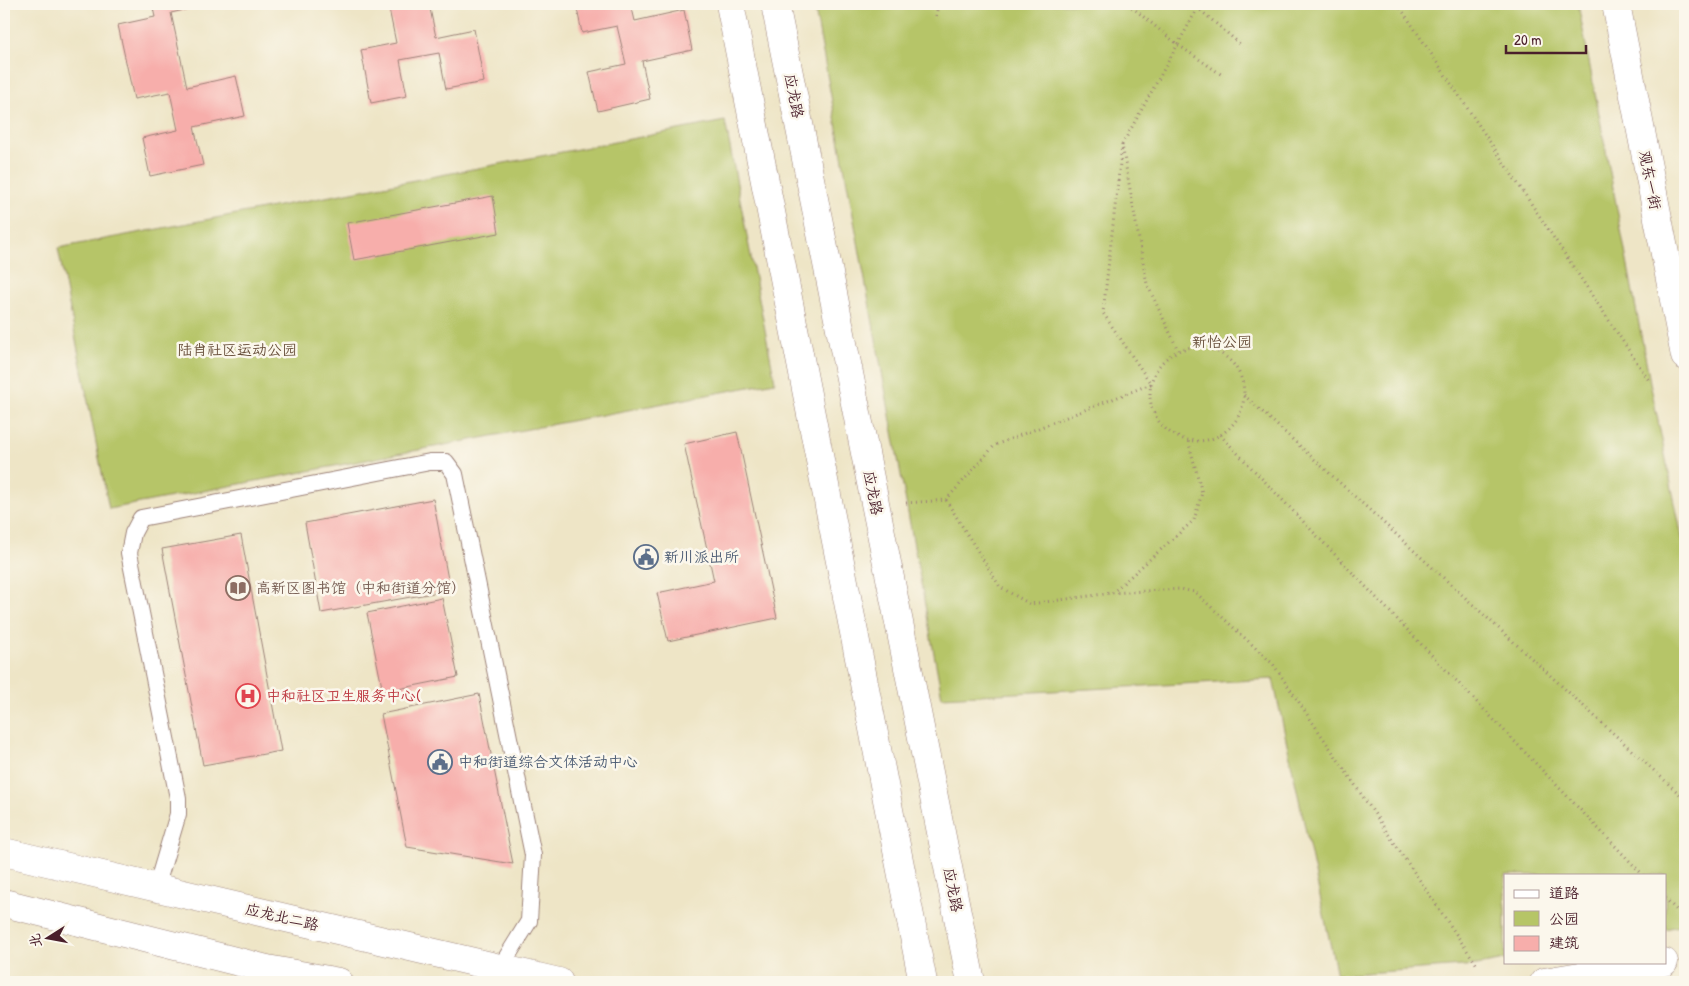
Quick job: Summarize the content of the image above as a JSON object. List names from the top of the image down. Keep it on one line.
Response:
{"streets":{"street":["应龙路","观东一街","应龙北二路"]},"parks":["新怡公园","陆肖社区运动公园"],"places":{"public building":["新川派出所","中和街道综合文体活动中心"],"library":["高新区图书馆（中和街道分馆）"],"hospital":["中和社区卫生服务中心("]},"legend":["道路","公园","建筑"],"scale_bar":"20 m","north":"left"}
